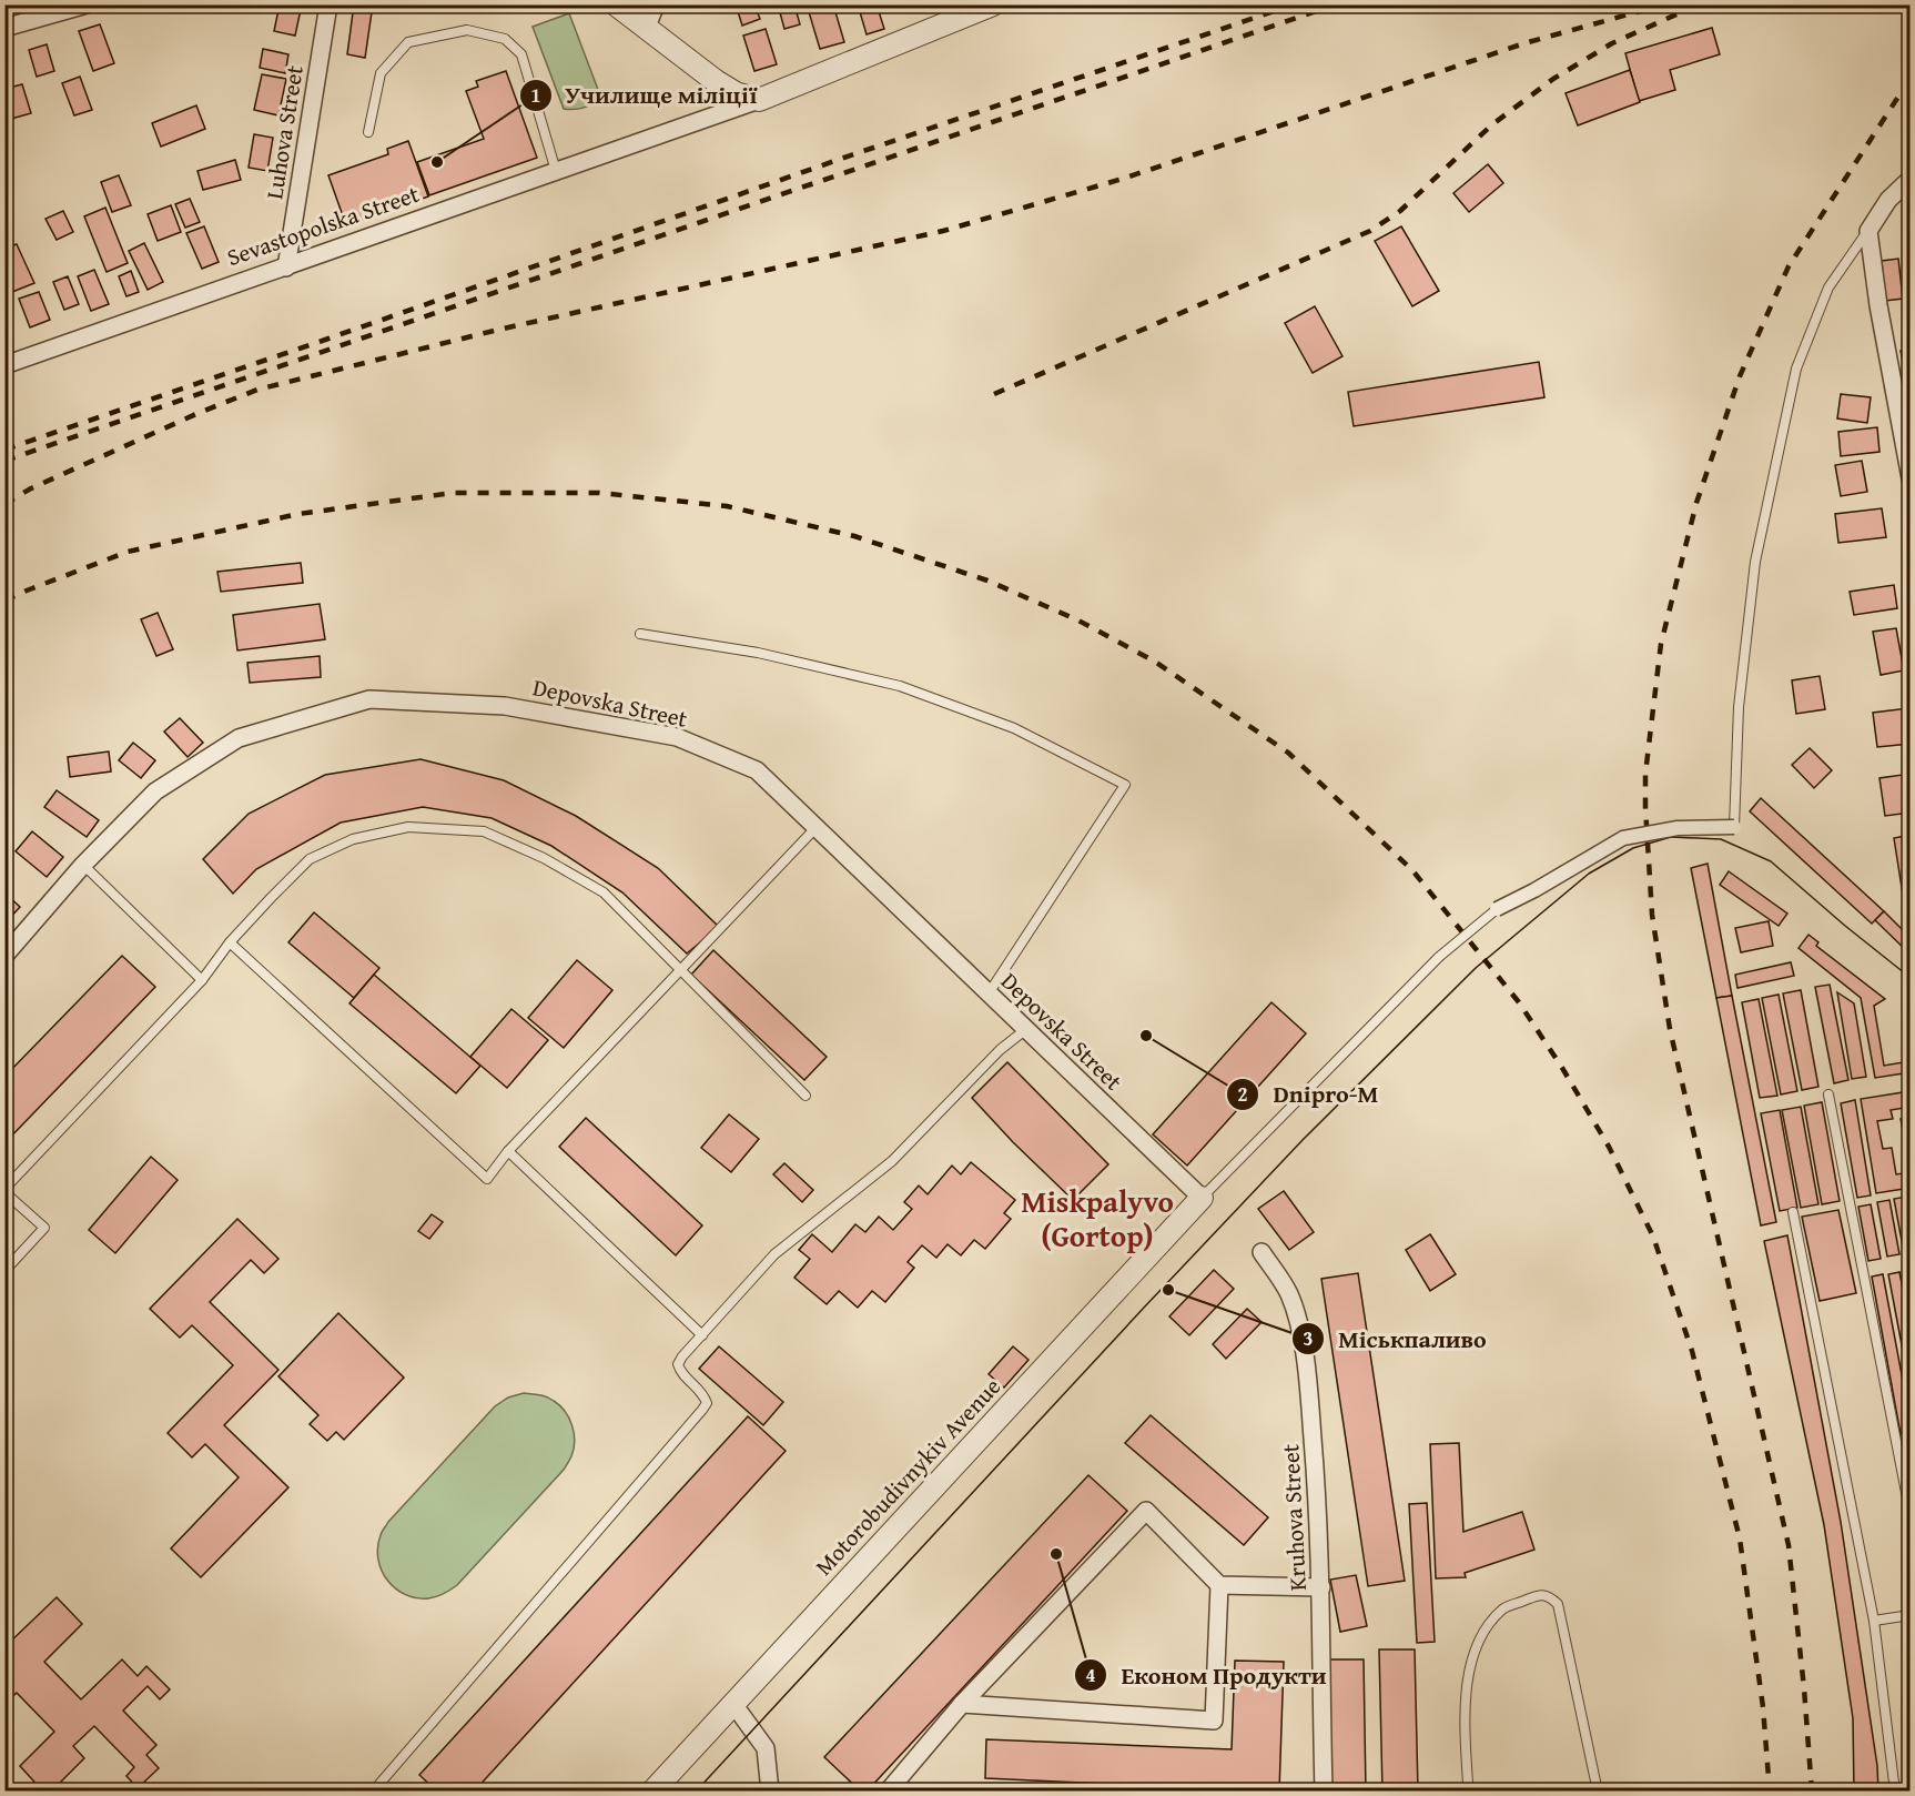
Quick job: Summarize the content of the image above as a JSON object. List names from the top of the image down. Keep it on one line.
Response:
{"streets":{"street":["Luhova Street","Sevastopolska Street","Depovska Street","Motorobudivnykiv Avenue","Kruhova Street"]},"crossings":[["Luhova Street","Sevastopolska Street"],["Depovska Street","Motorobudivnykiv Avenue"]],"districts":["Miskpalyvo (Gortop)"],"places":["Училище міліції","Dnipro-M","Міськпаливо","Економ Продукти"]}
